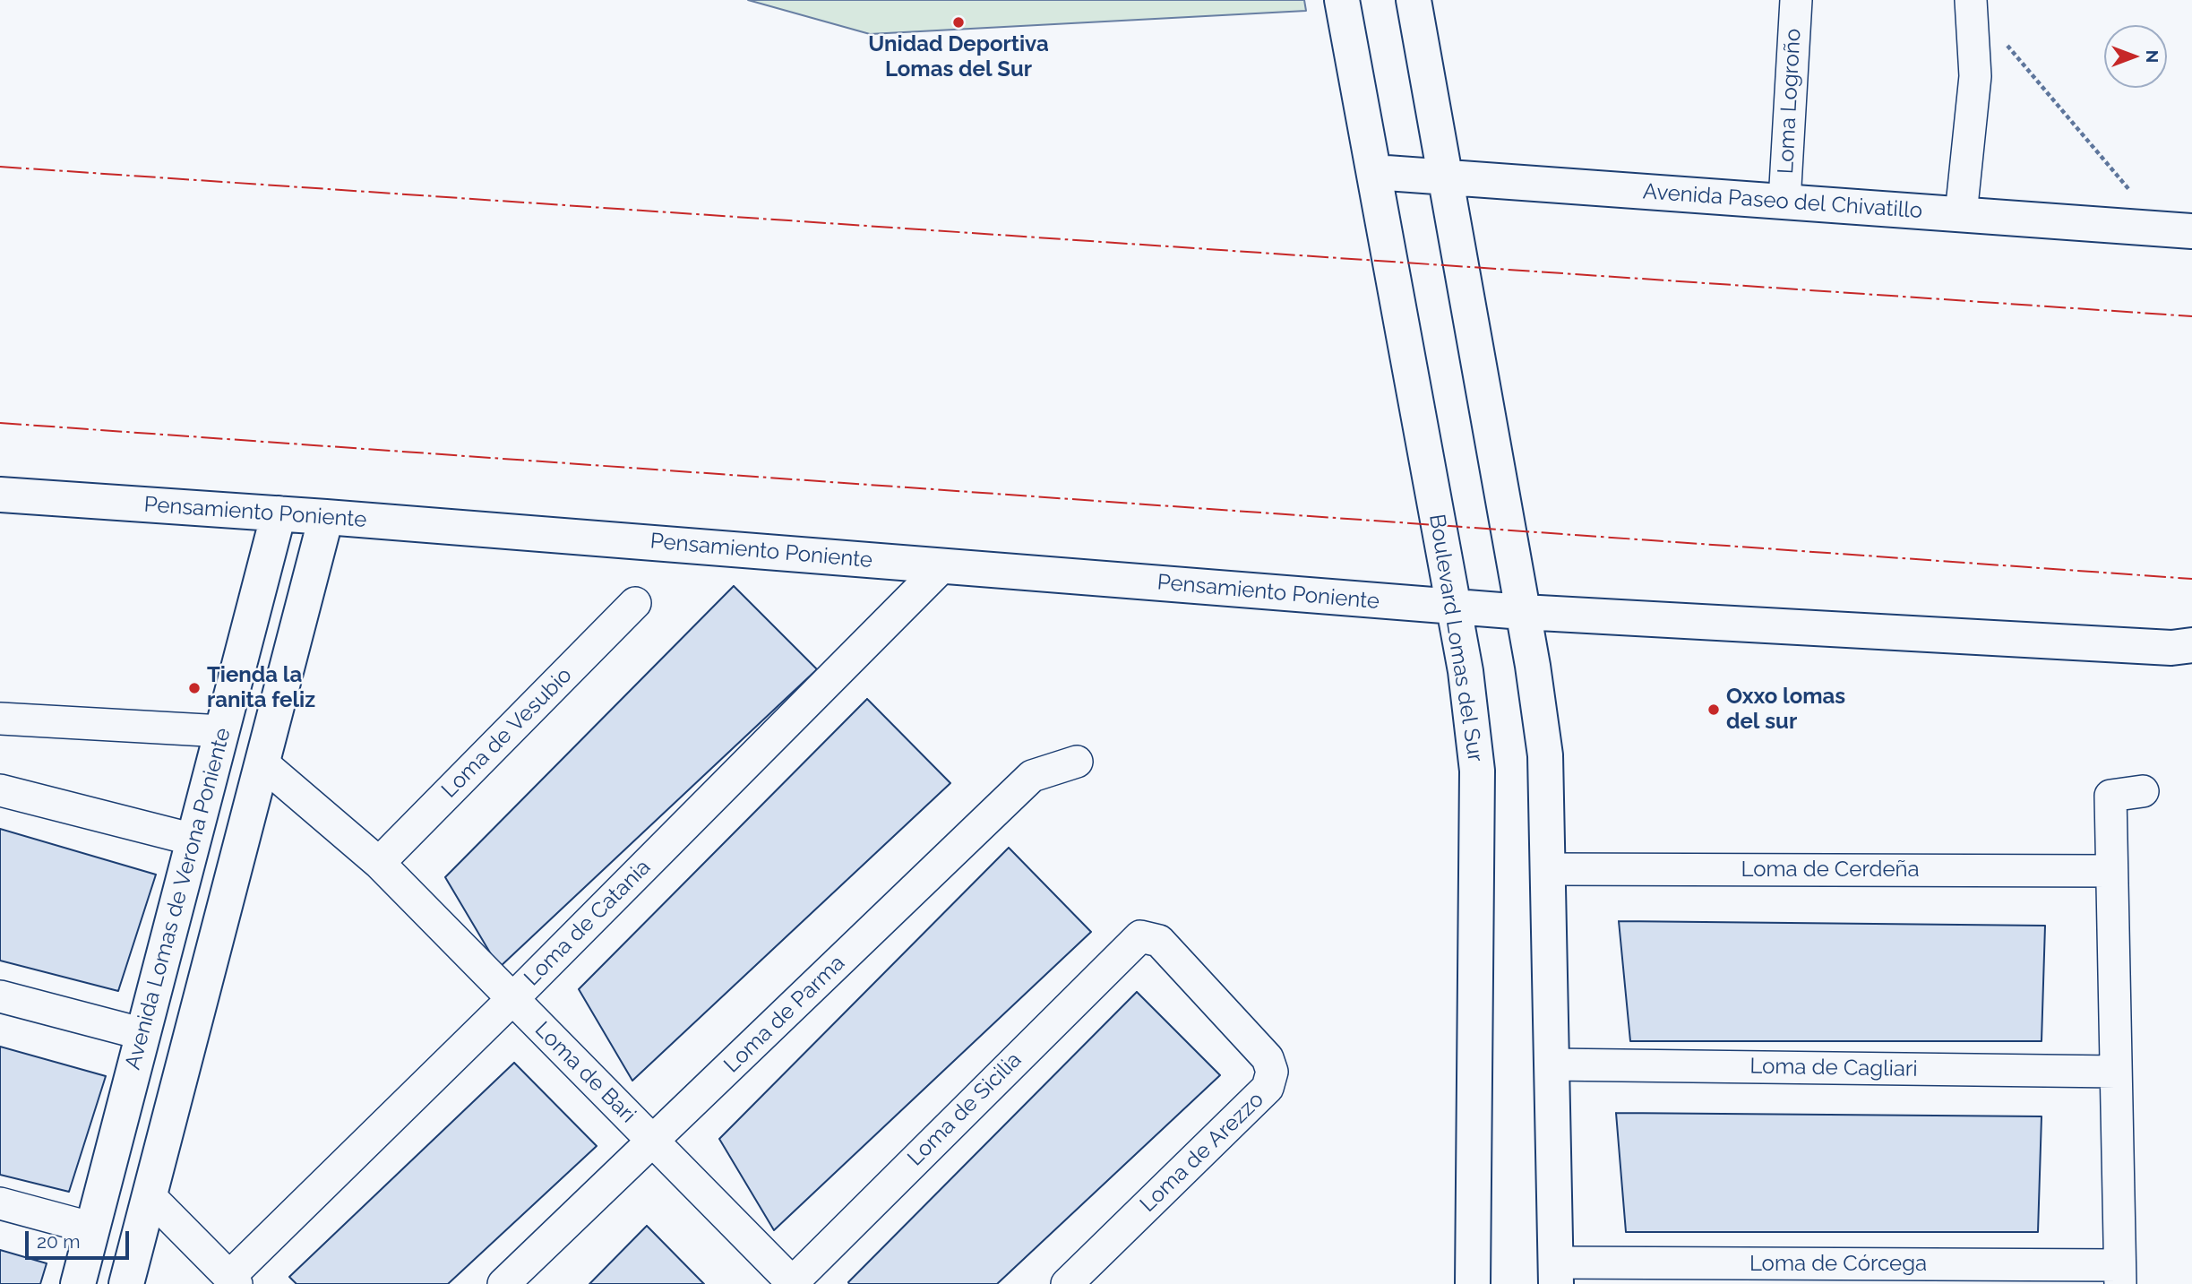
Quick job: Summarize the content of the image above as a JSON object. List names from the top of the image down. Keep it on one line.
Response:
{"streets":{"street":["Loma Logroño","Avenida Paseo del Chivatillo","Pensamiento Poniente","Boulevard Lomas del Sur","Loma de Vesubio","Loma de Cerdeña","Avenida Lomas de Verona Poniente","Loma de Catania","Loma de Parma","Loma de Cagliari","Loma de Bari","Loma de Sicilia","Loma de Arezzo","Loma de Córcega"]},"crossings":[["Loma Logroño","Avenida Paseo del Chivatillo"],["Avenida Paseo del Chivatillo","Boulevard Lomas del Sur"],["Pensamiento Poniente","Boulevard Lomas del Sur"],["Pensamiento Poniente","Avenida Lomas de Verona Poniente"],["Pensamiento Poniente","Loma de Catania"],["Loma de Vesubio","Loma de Bari"],["Avenida Lomas de Verona Poniente","Loma de Bari"],["Loma de Catania","Loma de Bari"],["Loma de Parma","Loma de Bari"],["Loma de Bari","Loma de Sicilia"],["Loma de Sicilia","Loma de Arezzo"]],"places":["Unidad Deportiva Lomas del Sur","Tienda la ranita feliz","Oxxo lomas del sur"],"scale_bar":"20 m","north":"right"}
